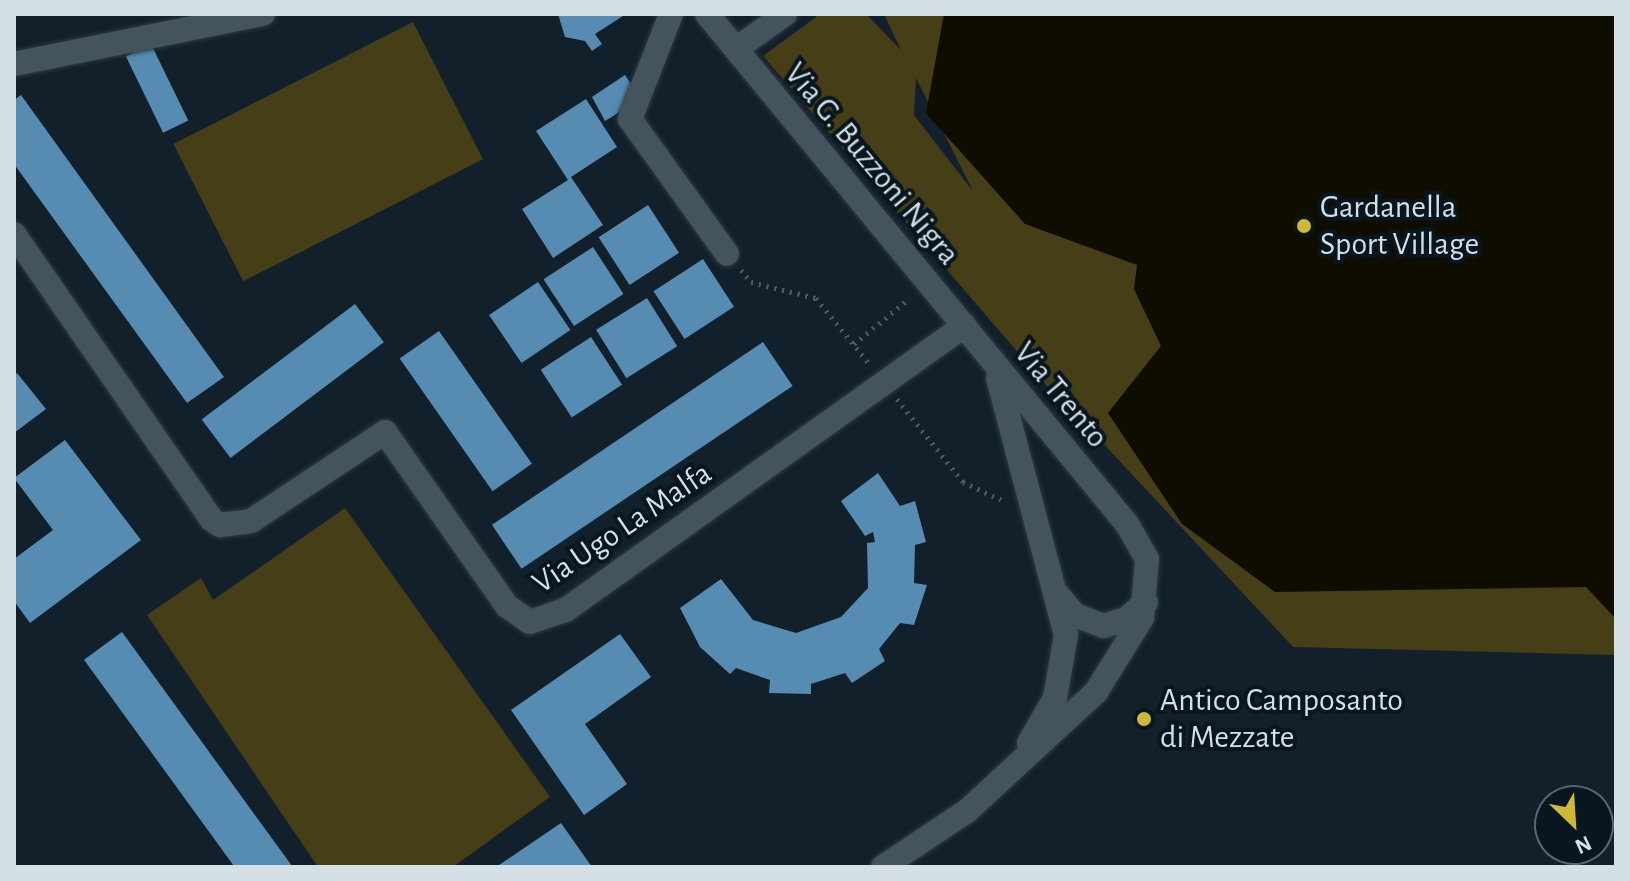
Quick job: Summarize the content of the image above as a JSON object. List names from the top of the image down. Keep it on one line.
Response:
{"streets":{"street":["Via G. Buzzoni Nigra","Via Trento","Via Ugo La Malfa"]},"crossings":[["Via G. Buzzoni Nigra","Via Trento"],["Via G. Buzzoni Nigra","Via Ugo La Malfa"]],"places":["Gardanella Sport Village","Antico Camposanto di Mezzate"],"north":"bottom right"}
